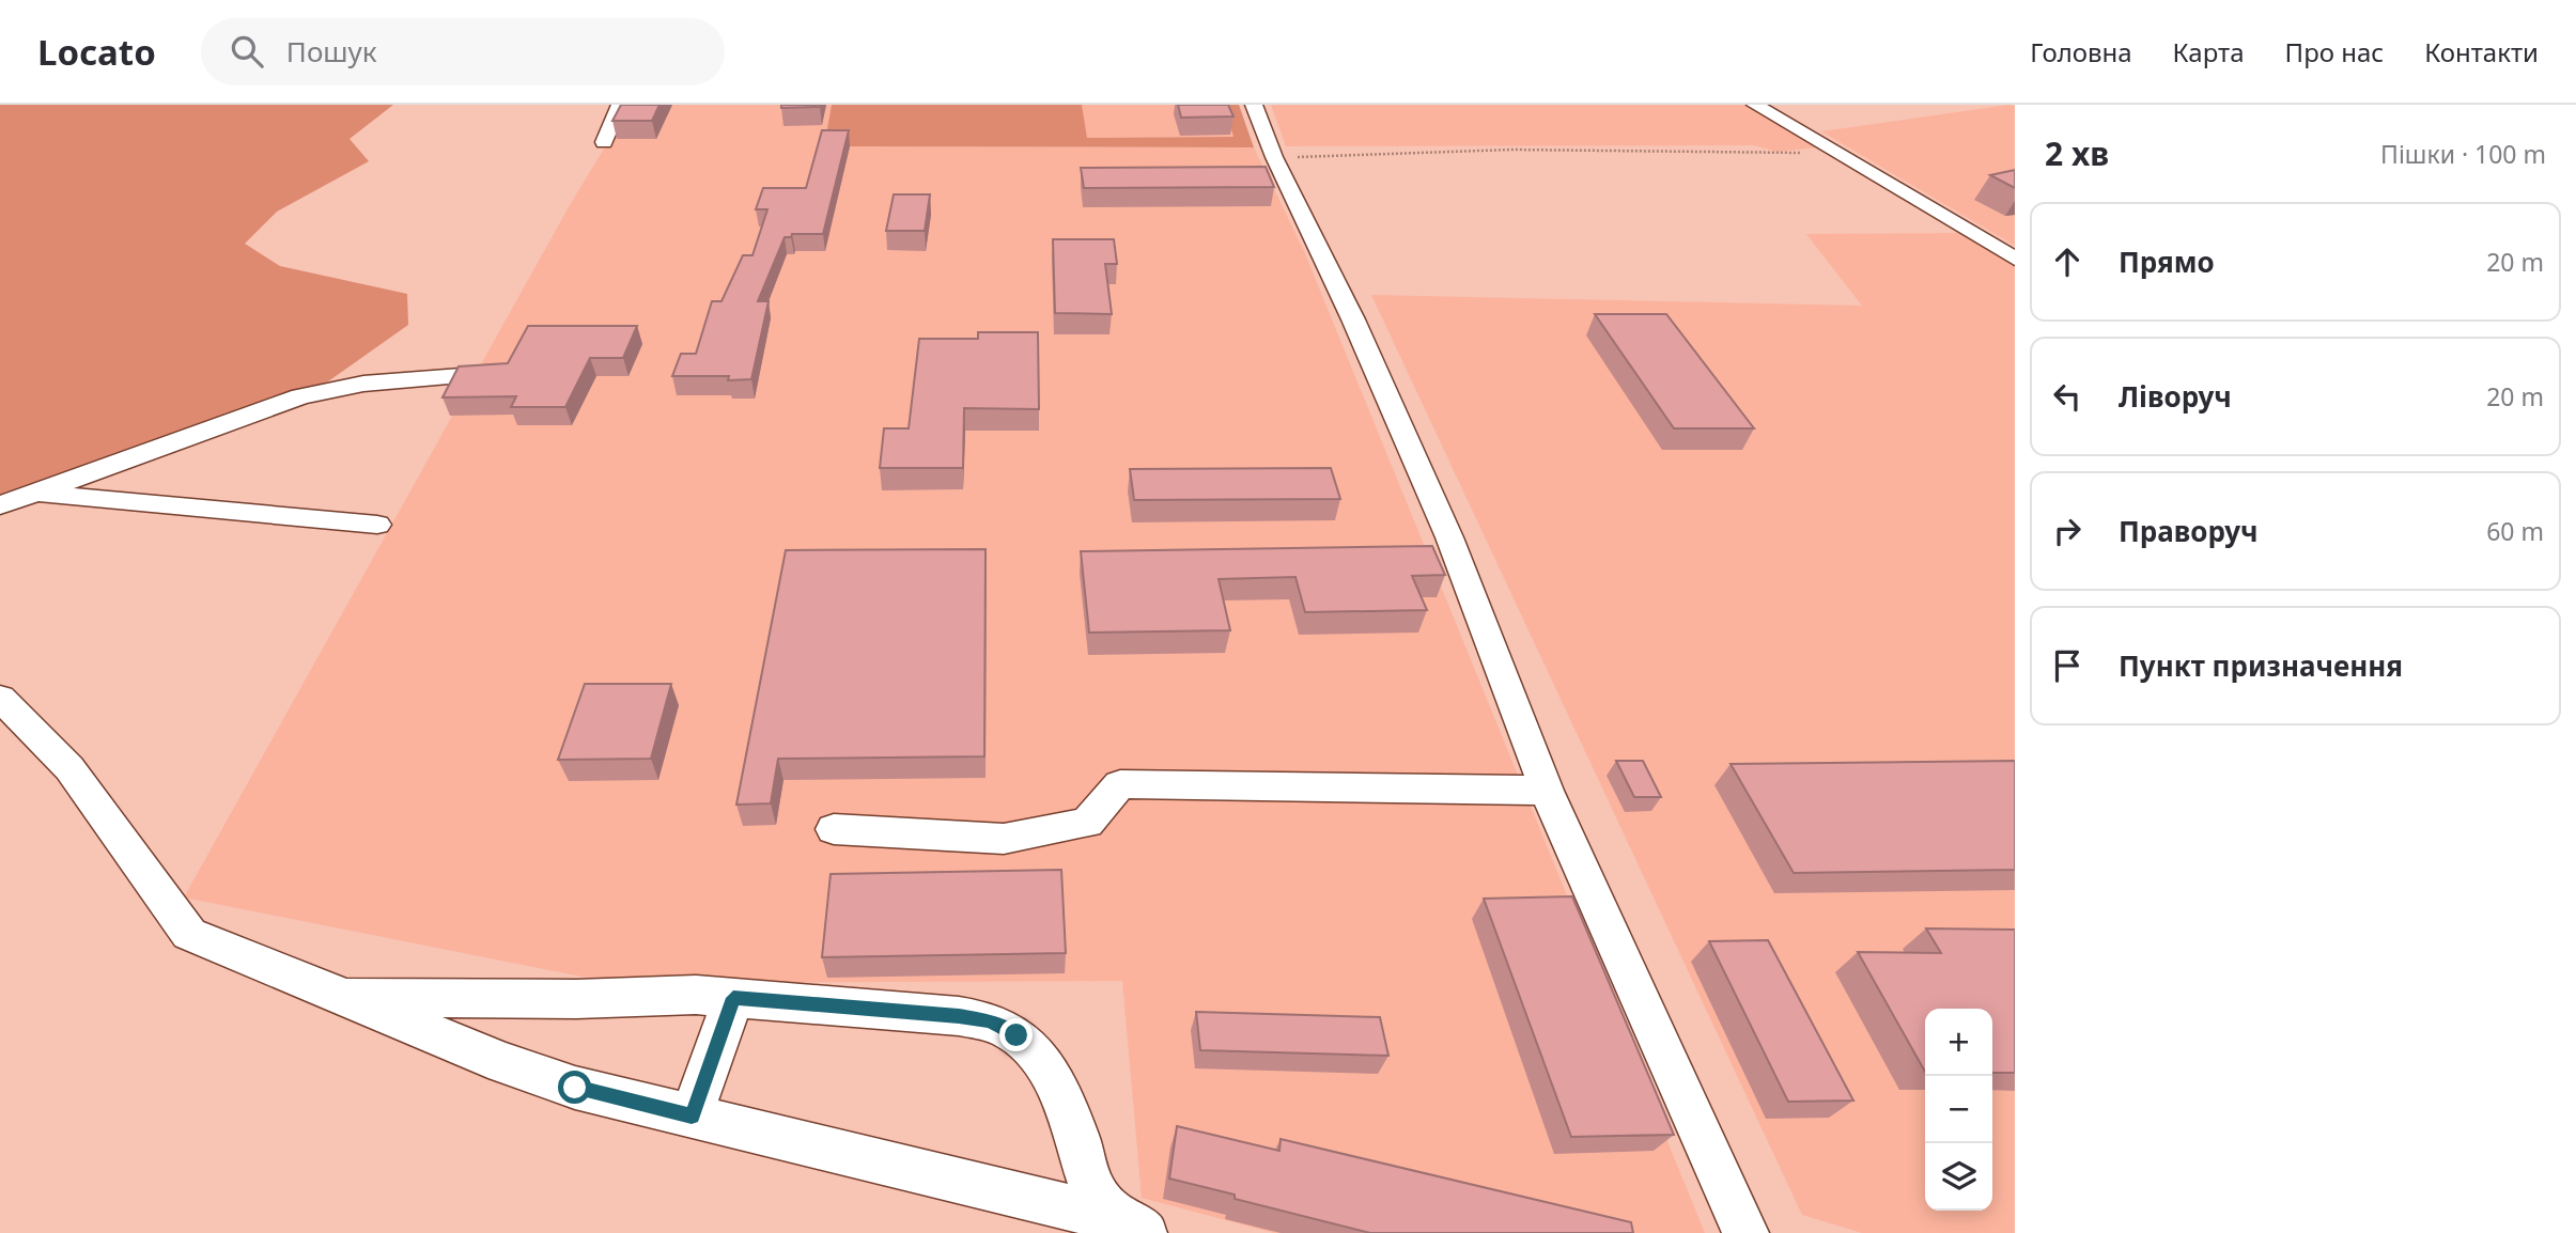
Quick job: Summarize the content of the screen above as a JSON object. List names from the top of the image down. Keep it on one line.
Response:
{"page":{"header":"Locato","search":"Пошук","nav":["Головна","Карта","Про нас","Контакти"],"heading":["2 хв","Пішки · 100 m"],"list":[["Прямо","20 m"],["Ліворуч","20 m"],["Праворуч","60 m"],"Пункт призначення"],"map_buttons":["+","−"]}}
